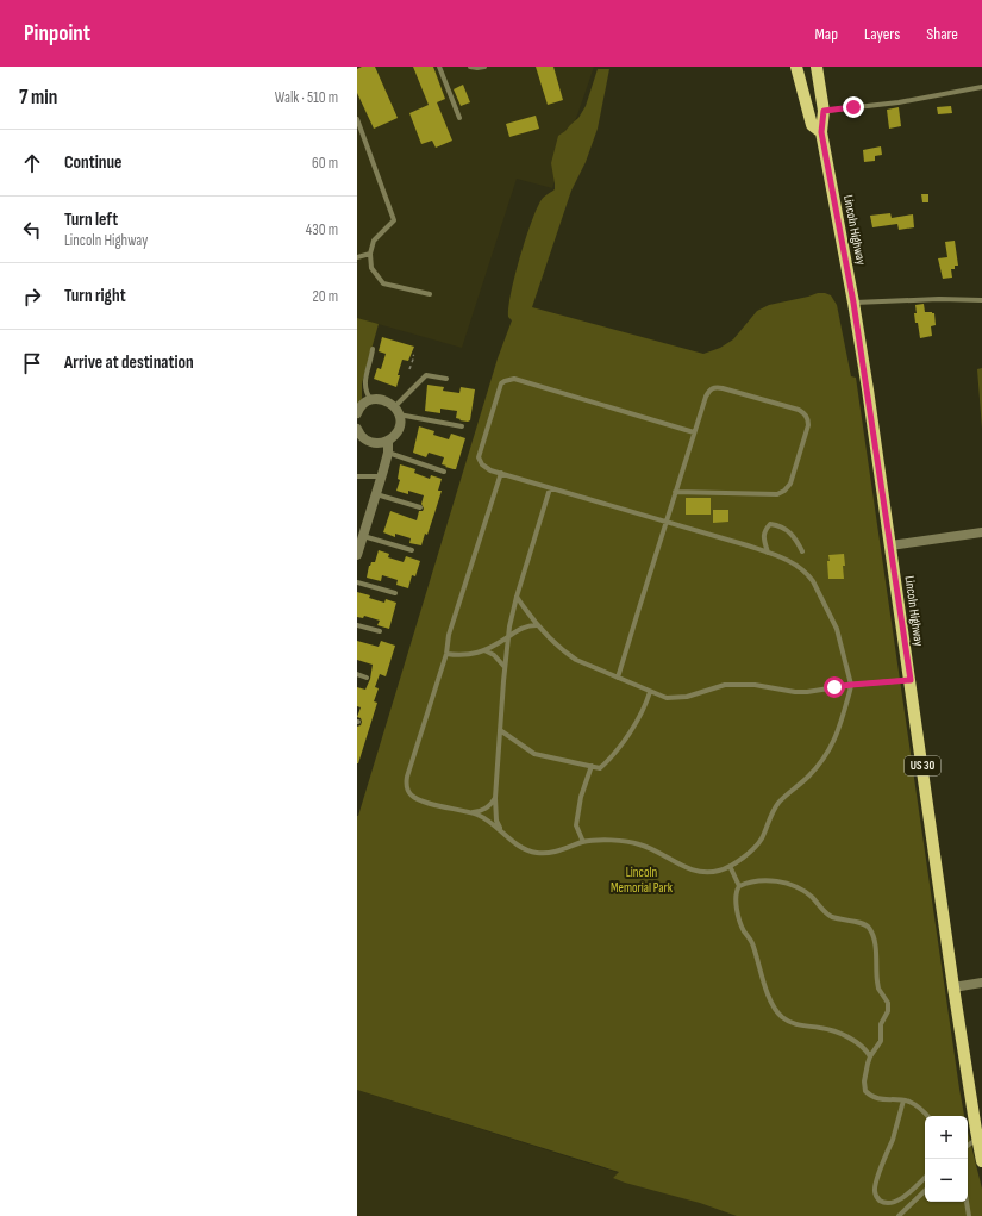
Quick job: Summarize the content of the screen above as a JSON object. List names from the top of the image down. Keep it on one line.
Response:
{"streets":{"main road":["Lincoln Highway","US 30"]},"parks":["Lincoln Memorial Park"],"page":{"header":"Pinpoint","nav":["Map","Layers","Share"],"heading":["7 min","Walk · 510 m"],"list":[["Continue","60 m"],["Turn left","Lincoln Highway","430 m"],["Turn right","20 m"],"Arrive at destination"],"map_buttons":["+","−"]}}
